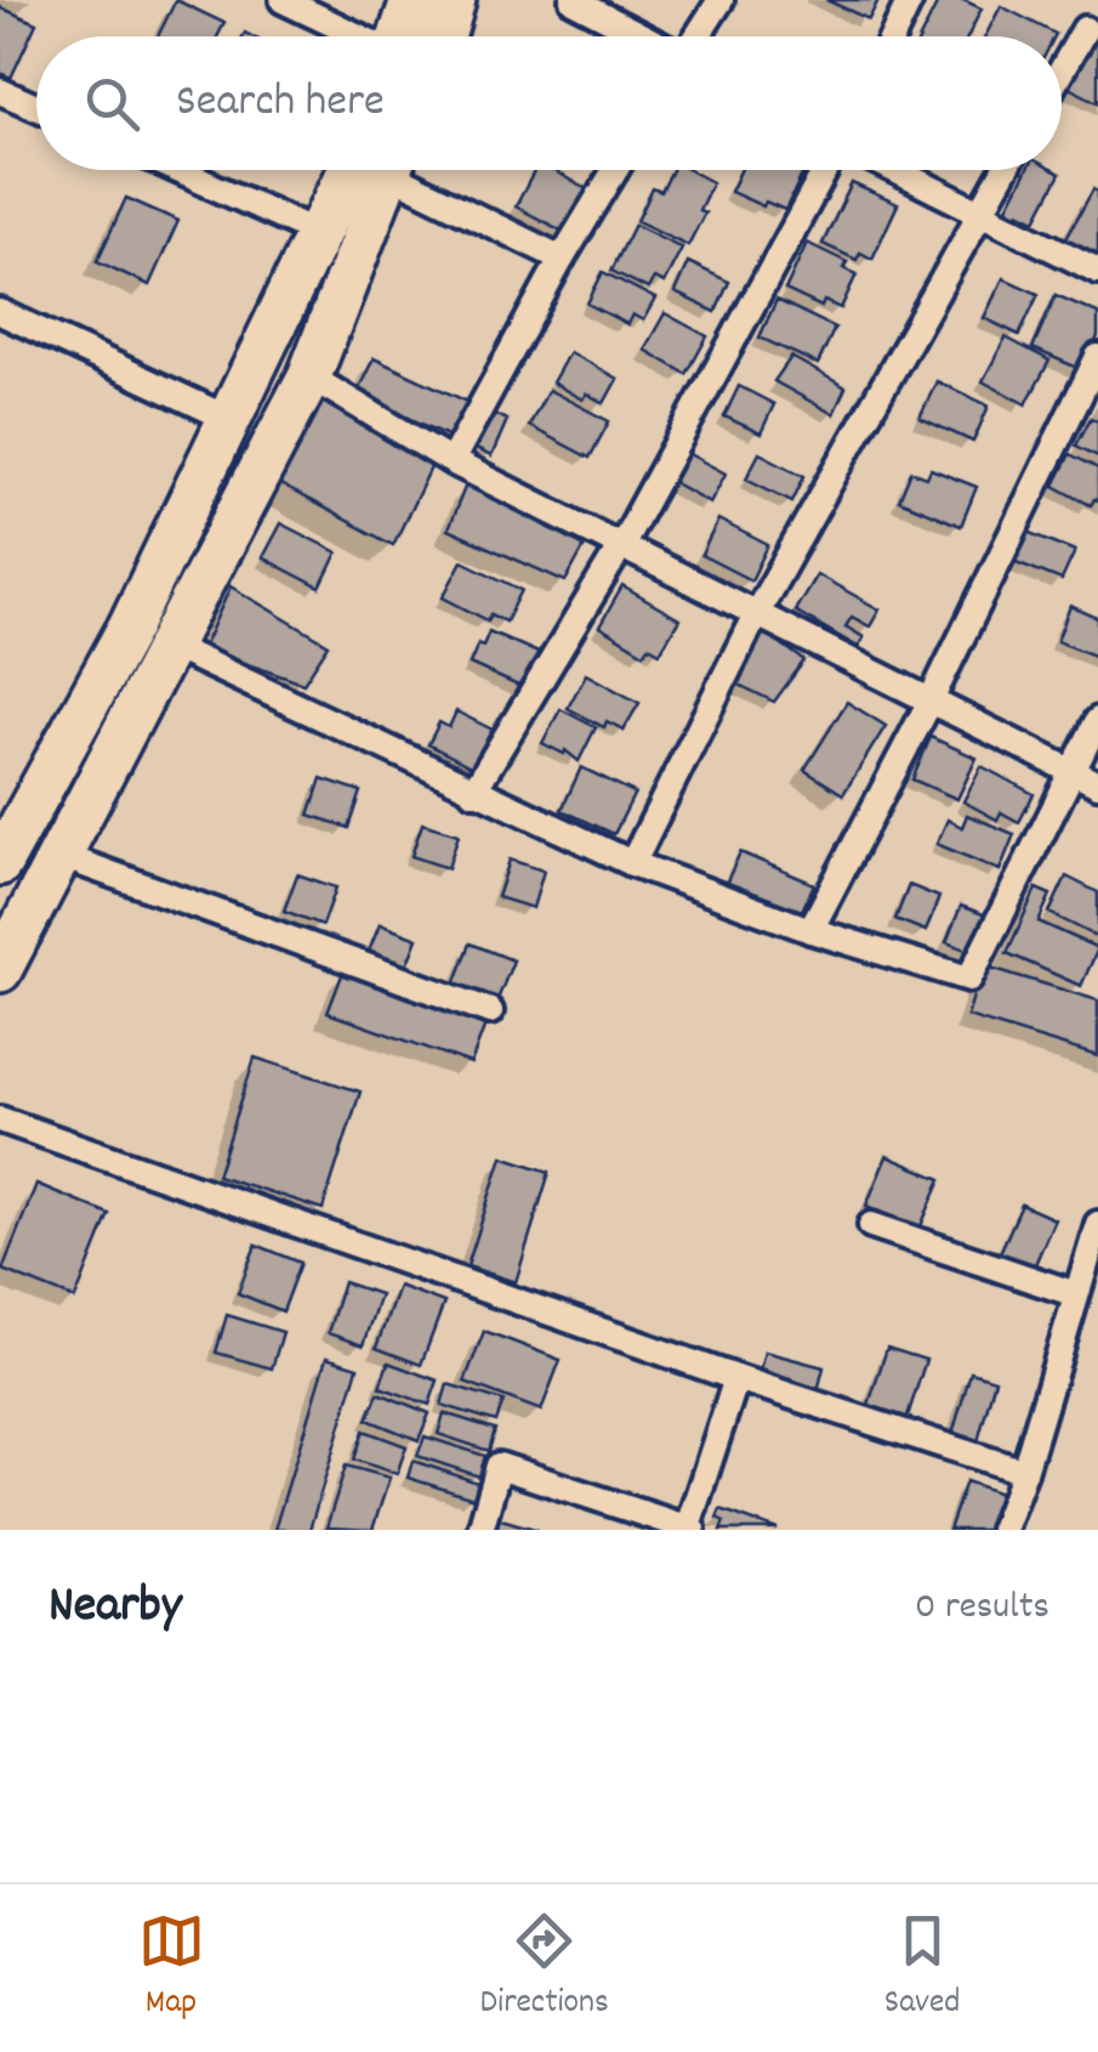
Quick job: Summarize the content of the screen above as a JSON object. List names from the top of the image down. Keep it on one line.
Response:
{"page":{"search":"Search here","heading":["Nearby","0 results"],"nav":["Map","Directions","Saved"]}}
